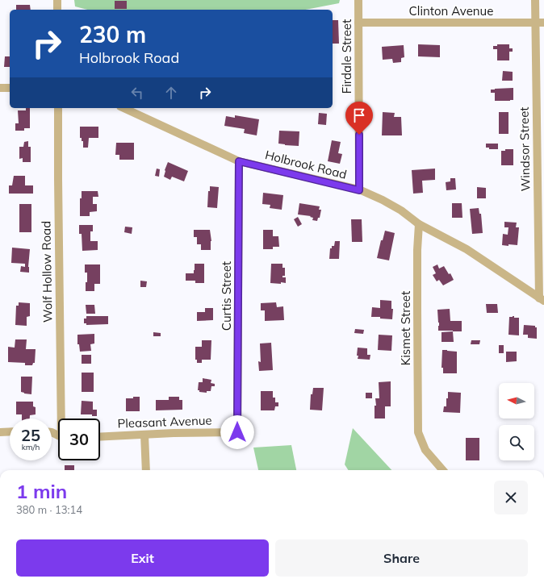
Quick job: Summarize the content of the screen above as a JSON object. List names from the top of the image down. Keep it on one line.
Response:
{"streets":{"street":["Clinton Avenue","Firdale Street","Windsor Street","Holbrook Road","Wolf Hollow Road","Curtis Street","Kismet Street","Pleasant Avenue"]},"crossings":[["Clinton Avenue","Firdale Street"],["Clinton Avenue","Windsor Street"],["Firdale Street","Holbrook Road"],["Windsor Street","Holbrook Road"],["Holbrook Road","Curtis Street"],["Holbrook Road","Kismet Street"],["Curtis Street","Pleasant Avenue"]],"north":"left","page":{"turn":["230 m","Holbrook Road"],"speed":"25 km/h","limit":"30","heading":["1 min","380 m · 13:14"],"buttons":["Exit","Share"]}}
